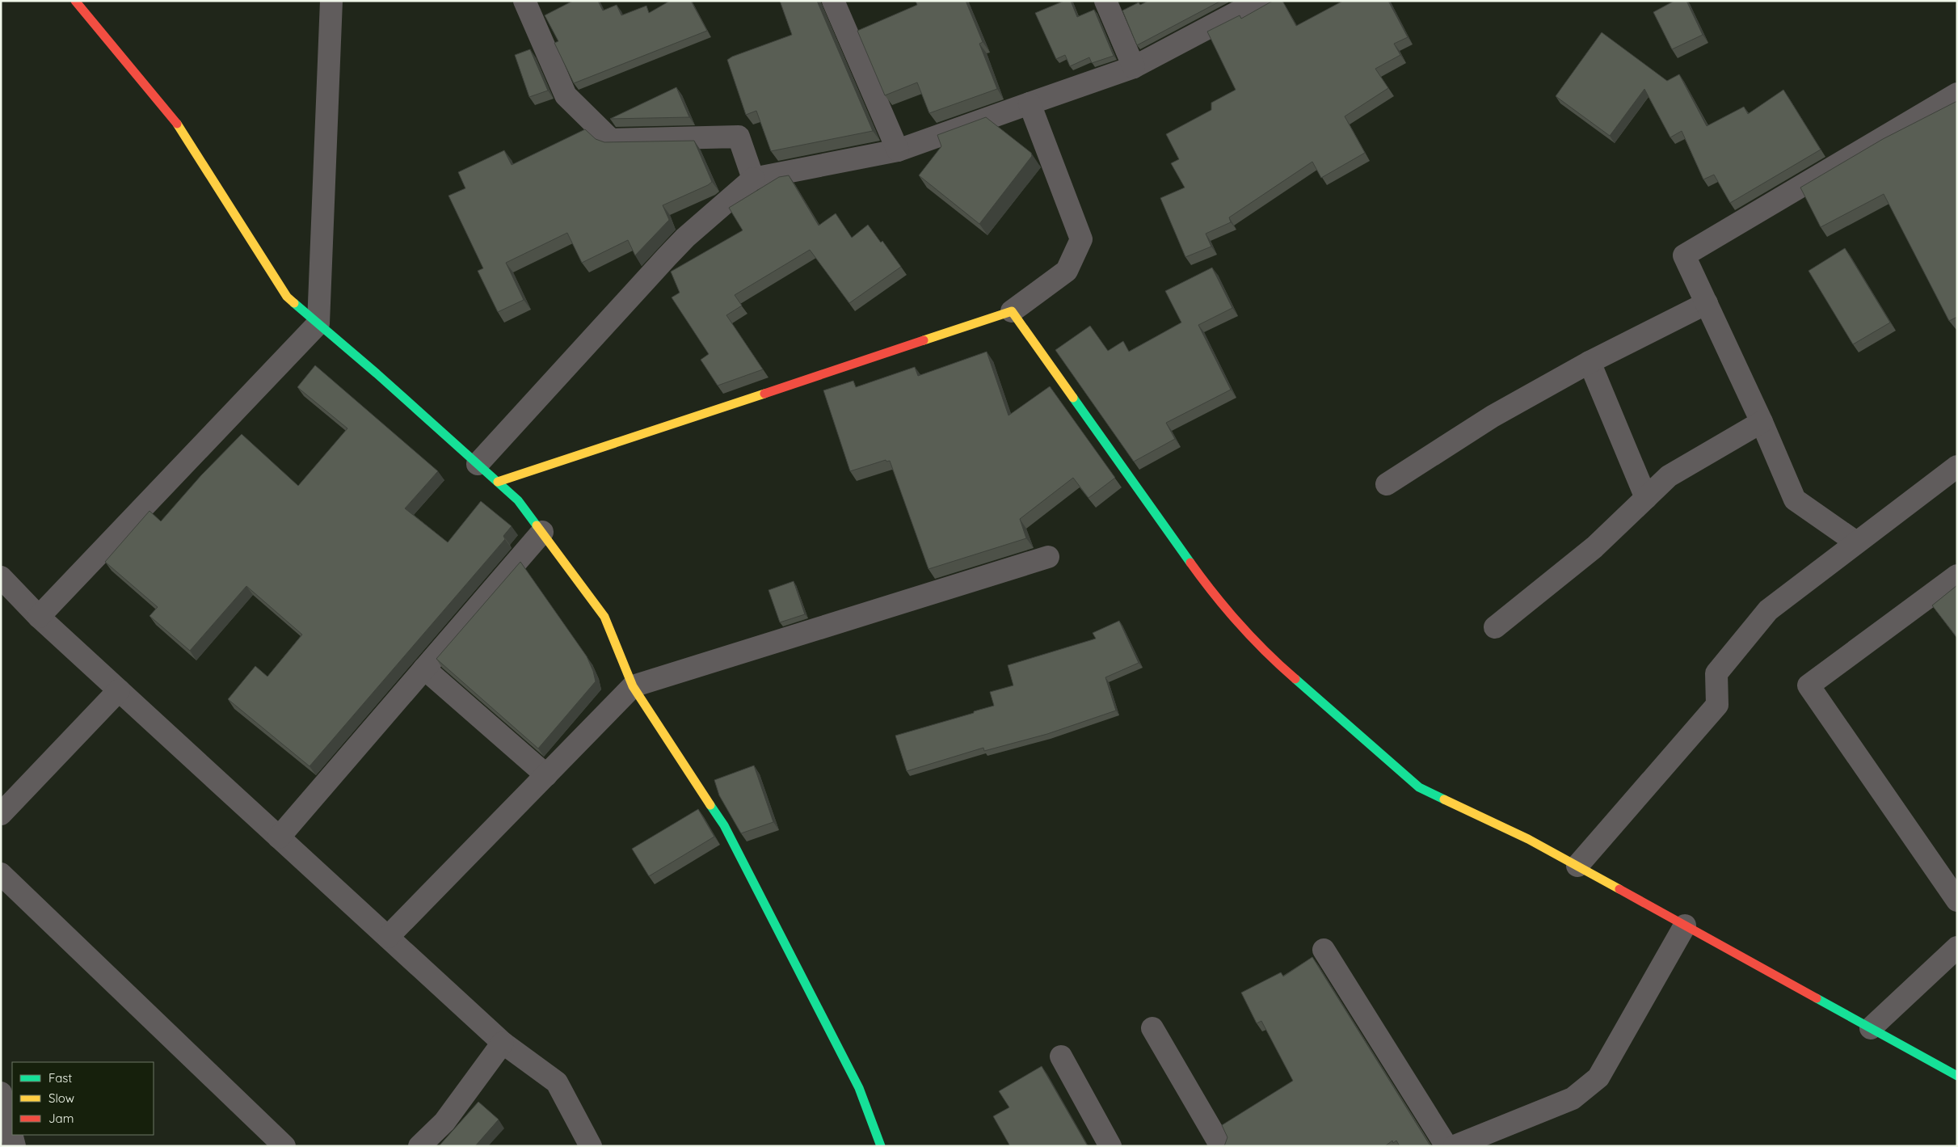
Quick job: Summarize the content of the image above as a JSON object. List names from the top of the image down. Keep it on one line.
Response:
{"legend":["Fast","Slow","Jam"]}
